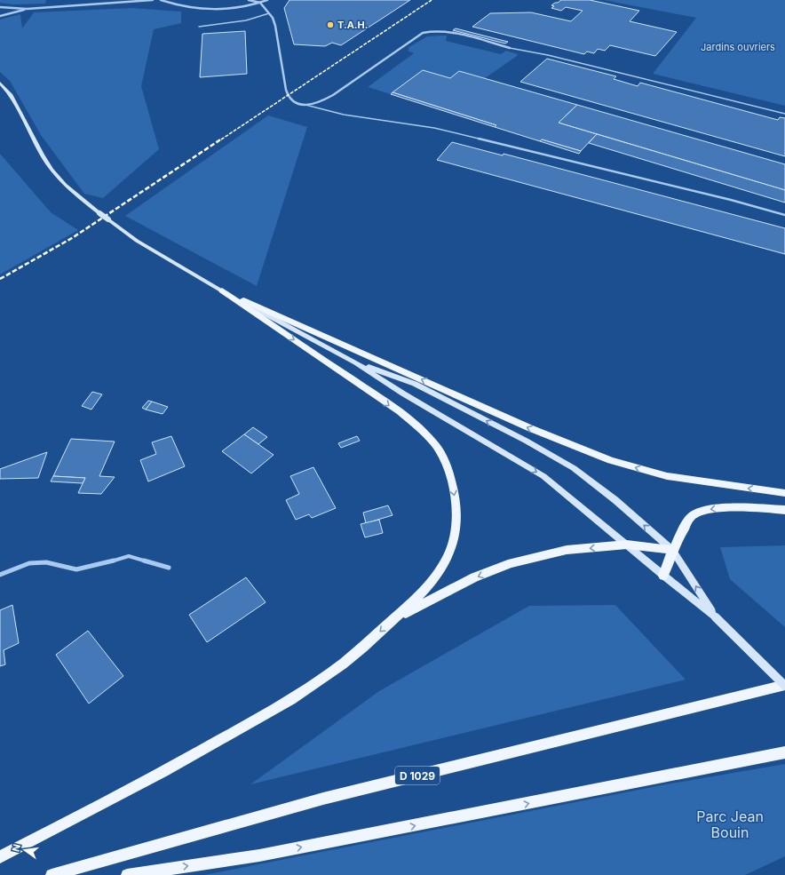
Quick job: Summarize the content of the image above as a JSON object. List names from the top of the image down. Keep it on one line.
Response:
{"streets":{"main road":["D 1029"]},"parks":["Jardins ouvriers","Parc Jean Bouin"],"places":["T.A.H."],"north":"left"}
